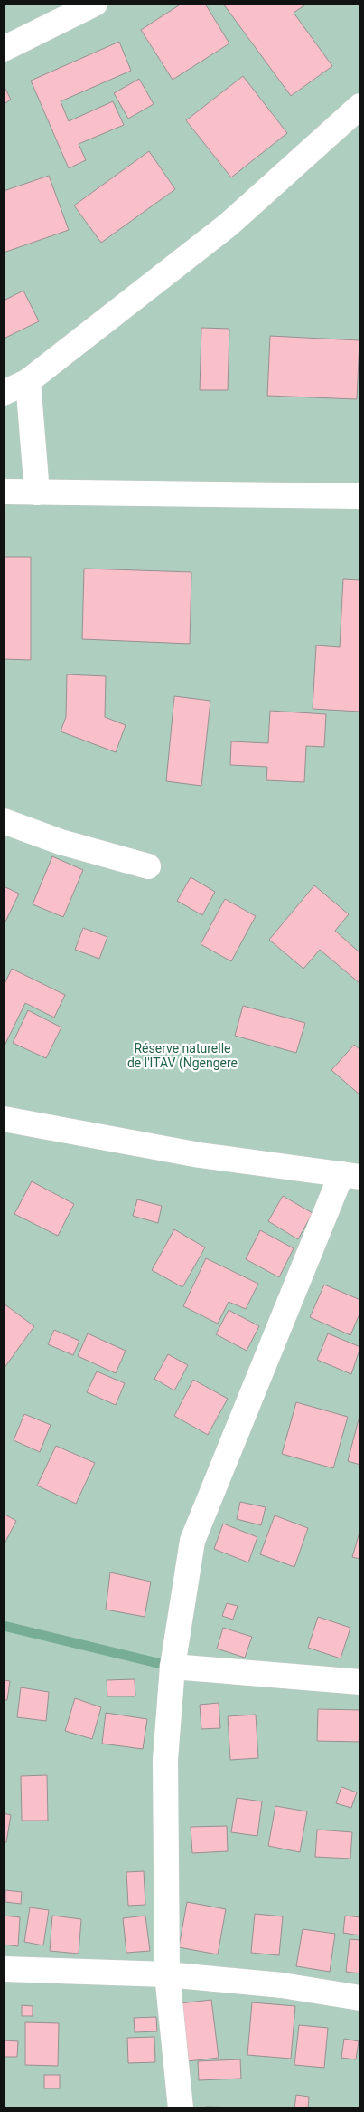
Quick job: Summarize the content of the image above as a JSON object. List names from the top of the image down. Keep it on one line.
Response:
{"parks":["Réserve naturelle de l'ITAV (Ngengere"]}
